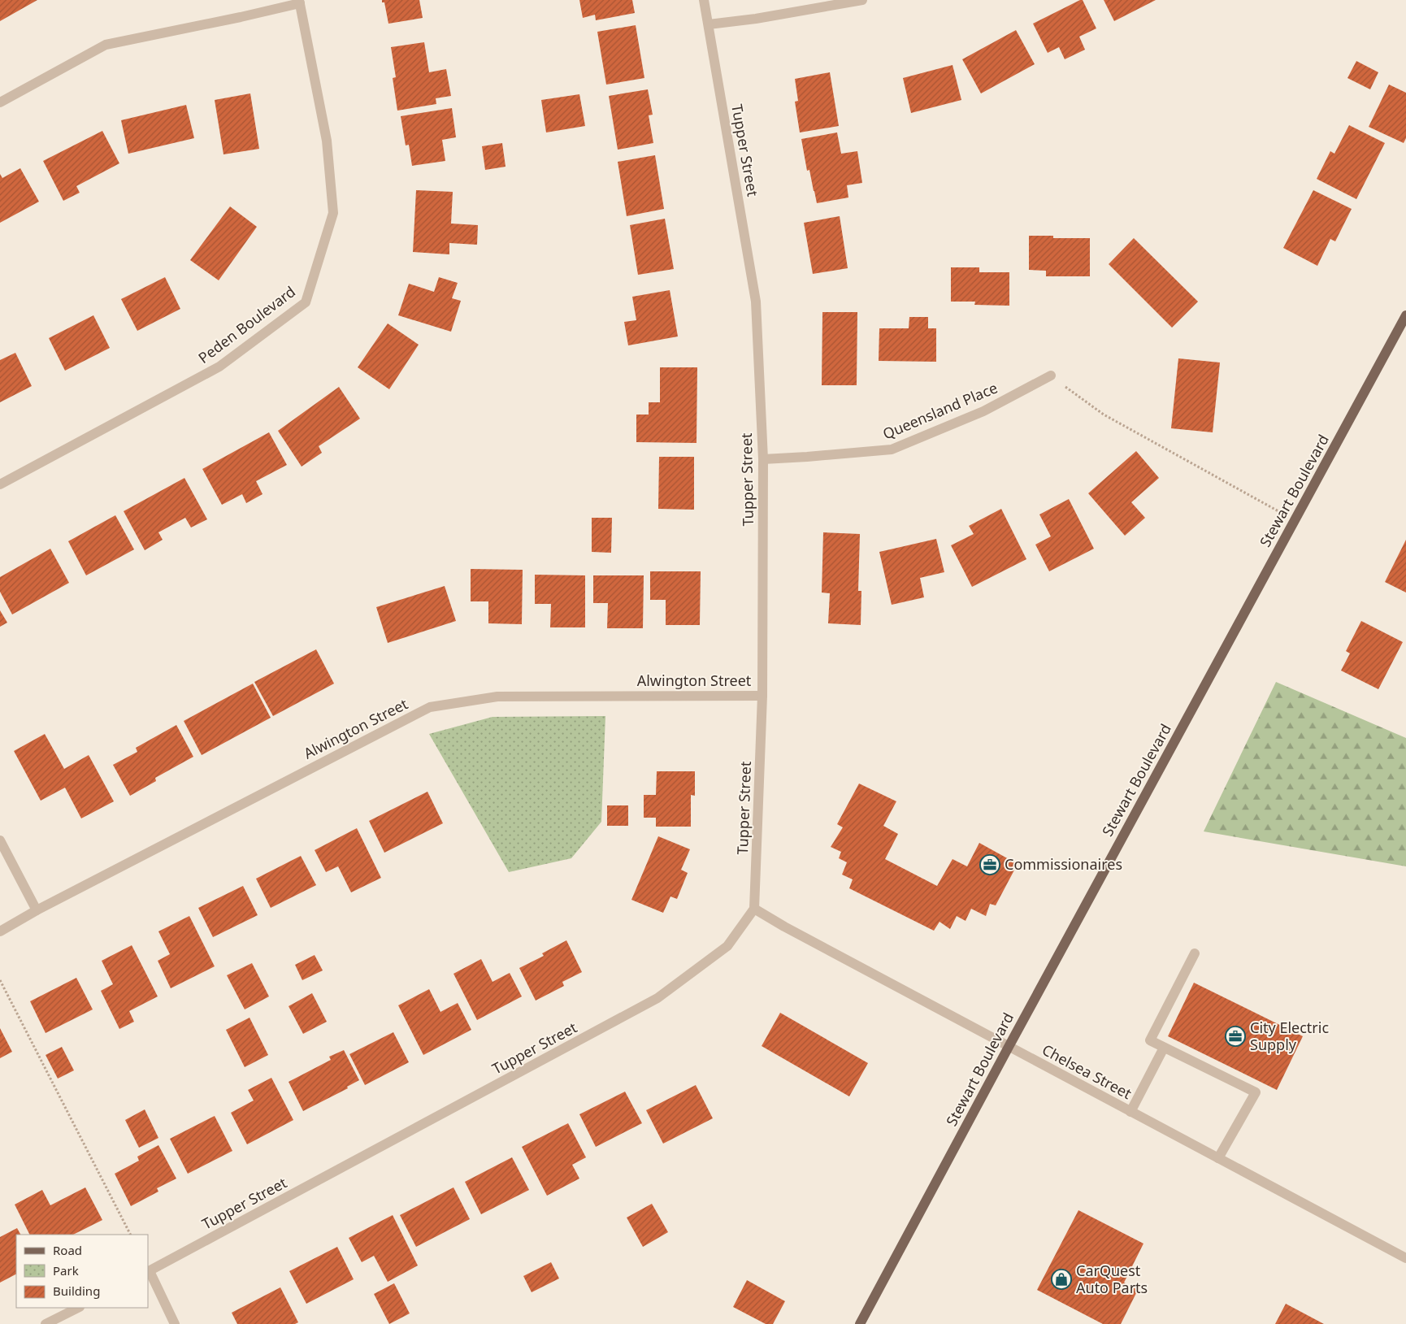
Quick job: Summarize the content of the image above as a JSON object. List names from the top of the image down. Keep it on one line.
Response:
{"streets":{"main road":["Stewart Boulevard"],"street":["Tupper Street","Peden Boulevard","Queensland Place","Alwington Street","Chelsea Street"]},"crossings":[["Tupper Street","Queensland Place"],["Tupper Street","Alwington Street"],["Tupper Street","Chelsea Street"],["Stewart Boulevard","Chelsea Street"]],"places":{"office":["Commissionaires","City Electric Supply"],"shop":["CarQuest Auto Parts"]},"legend":["Road","Park","Building"]}
